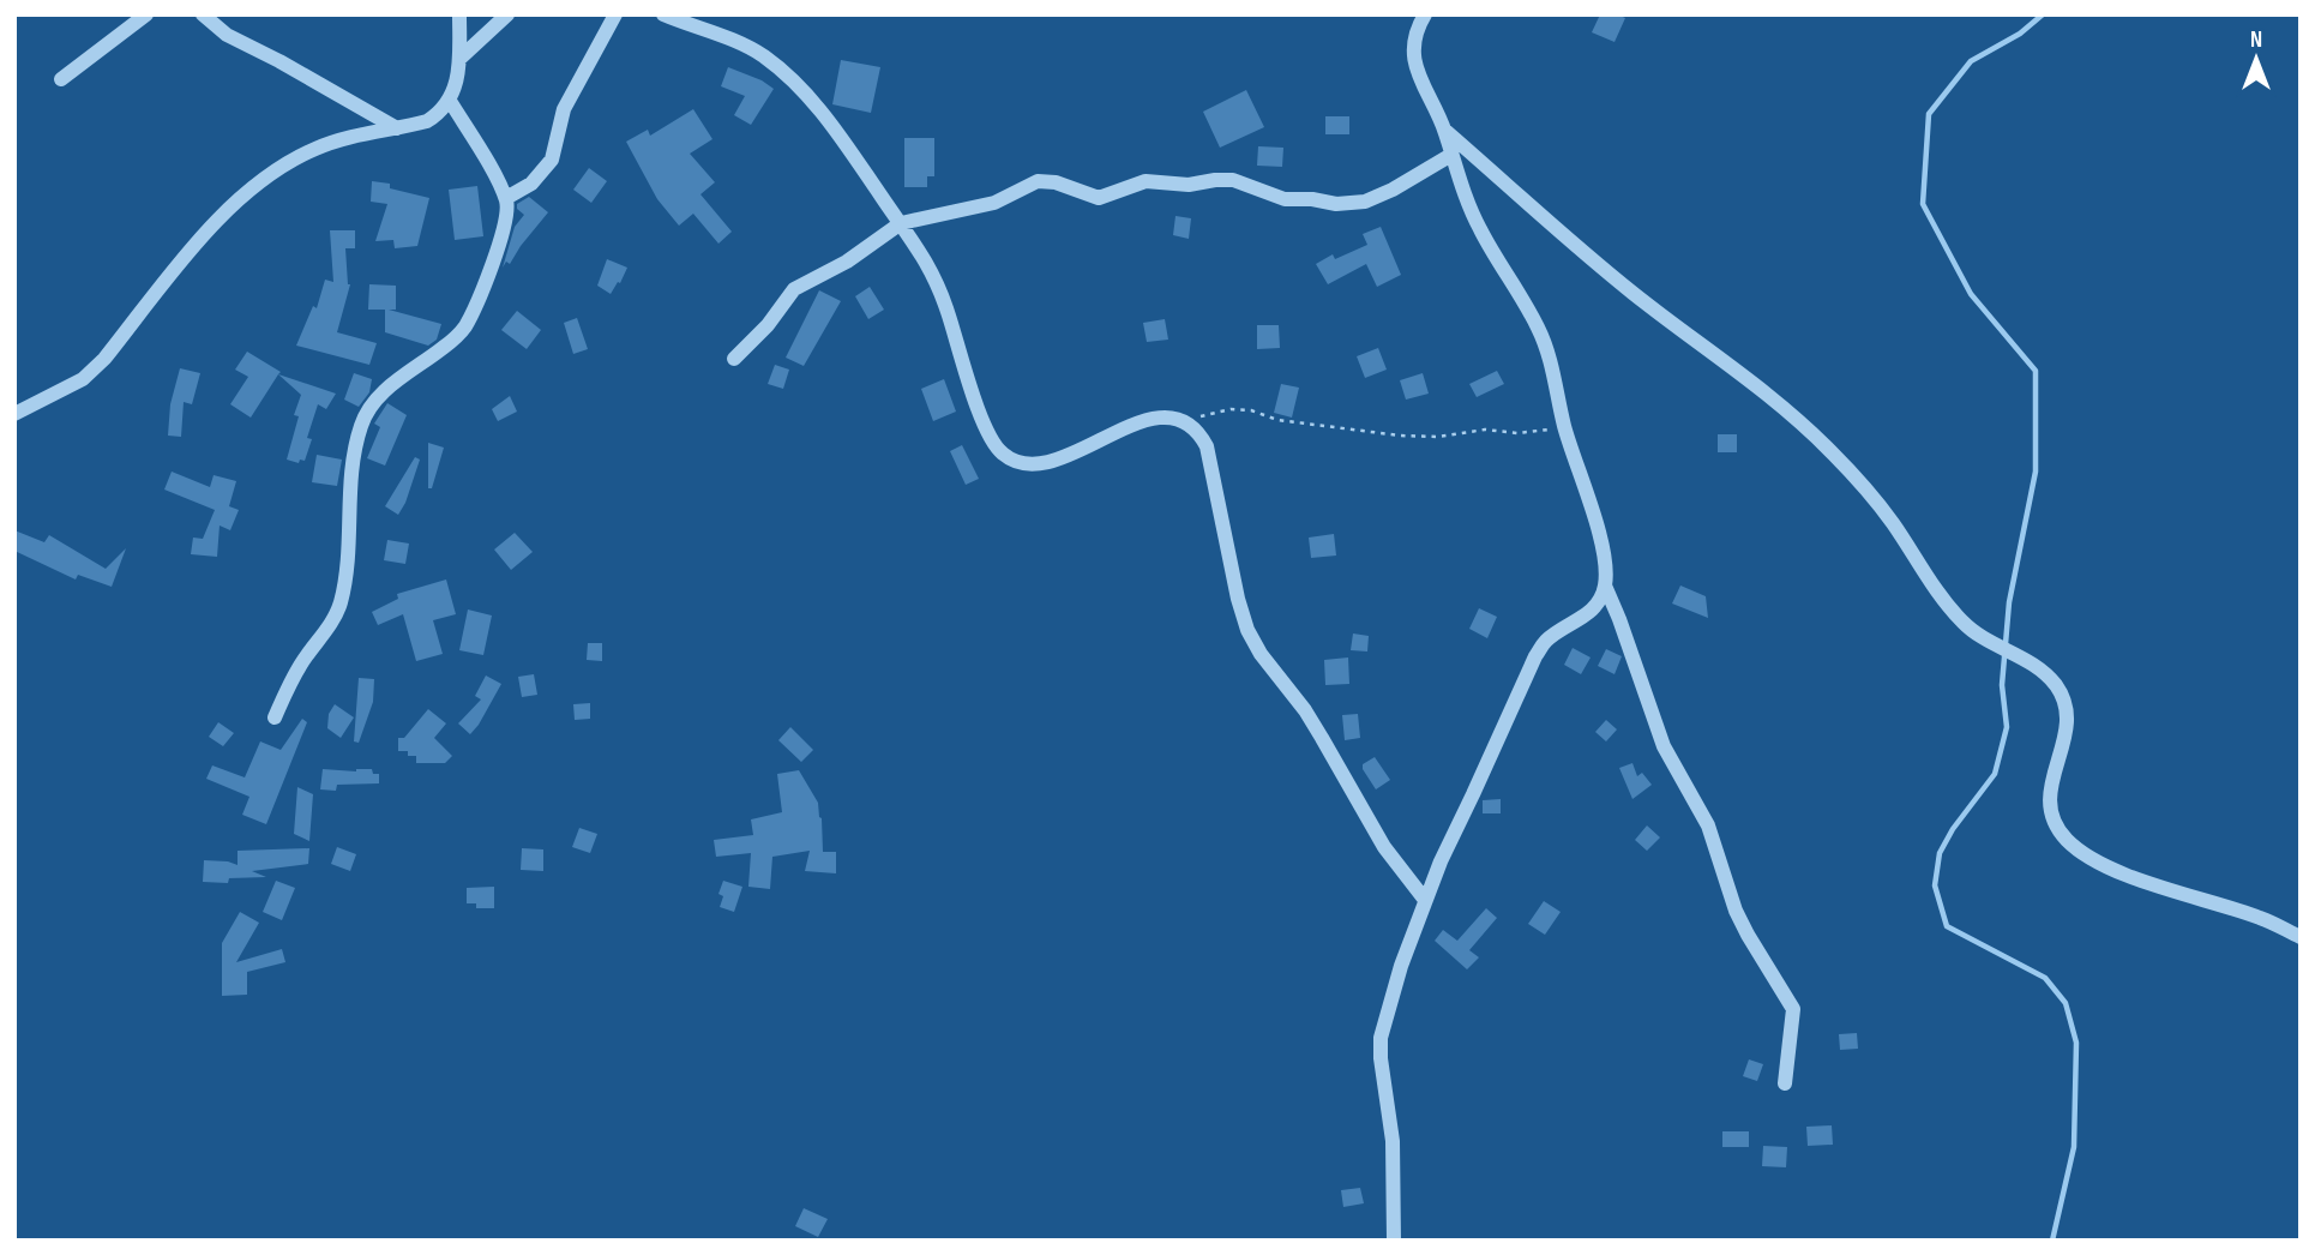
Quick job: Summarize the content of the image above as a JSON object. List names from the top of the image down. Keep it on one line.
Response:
{"north":"top"}
